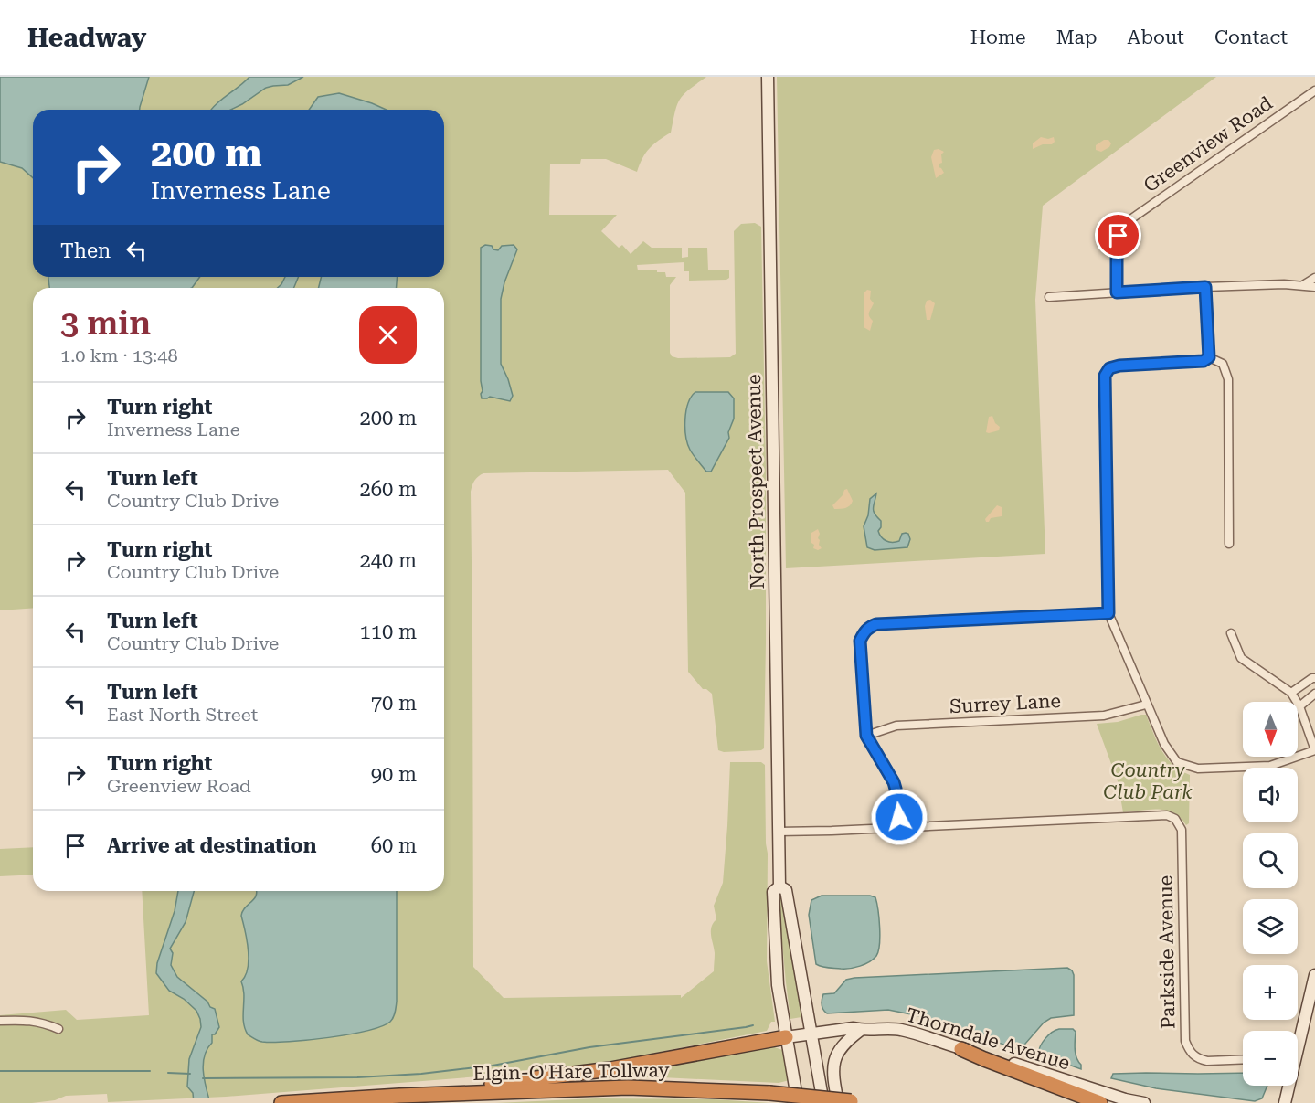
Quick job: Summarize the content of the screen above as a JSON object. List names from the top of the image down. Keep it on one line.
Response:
{"streets":{"highway":["Elgin-O'Hare Tollway"],"main road":["North Prospect Avenue","Thorndale Avenue"],"street":["Greenview Road","Surrey Lane","Parkside Avenue"]},"crossings":[["North Prospect Avenue","Thorndale Avenue"]],"parks":["Country Club Park"],"north":"bottom","page":{"header":"Headway","nav":["Home","Map","About","Contact"],"turn":["200 m","Inverness Lane"],"then":"Then","heading":["3 min","1.0 km · 13:48"],"list":[{"name":"Turn right","note":"Inverness Lane","value":"200 m"},{"name":"Turn left","note":"Country Club Drive","value":"260 m"},{"name":"Turn right","note":"Country Club Drive","value":"240 m"},{"name":"Turn left","note":"Country Club Drive","value":"110 m"},{"name":"Turn left","note":"East North Street","value":"70 m"},{"name":"Turn right","note":"Greenview Road","value":"90 m"},{"name":"Arrive at destination","value":"60 m"}],"map_buttons":["+","−"]}}
